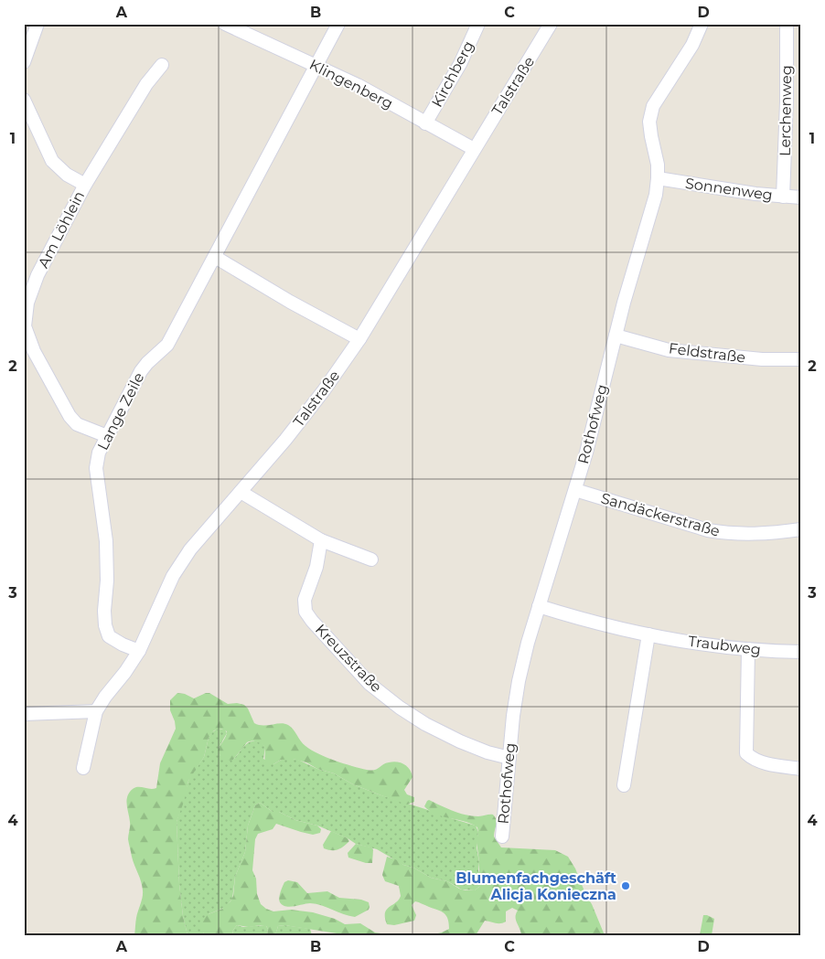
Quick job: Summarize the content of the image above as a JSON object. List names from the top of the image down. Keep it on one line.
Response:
{"streets":{"street":["Kirchberg","Klingenberg","Talstraße","Lerchenweg","Sonnenweg","Am Löhlein","Feldstraße","Lange Zeile","Rothofweg","Sandäckerstraße","Traubweg","Kreuzstraße"]},"crossings":[["Kirchberg","Klingenberg"],["Klingenberg","Talstraße"],["Klingenberg","Lange Zeile"],["Talstraße","Lange Zeile"],["Lerchenweg","Sonnenweg"],["Sonnenweg","Rothofweg"],["Am Löhlein","Lange Zeile"],["Feldstraße","Rothofweg"],["Rothofweg","Sandäckerstraße"],["Rothofweg","Traubweg"],["Rothofweg","Kreuzstraße"]],"places":["Blumenfachgeschäft Alicja Konieczna"],"grid":{"columns":["A","B","C","D"],"rows":["1","2","3","4"]}}
